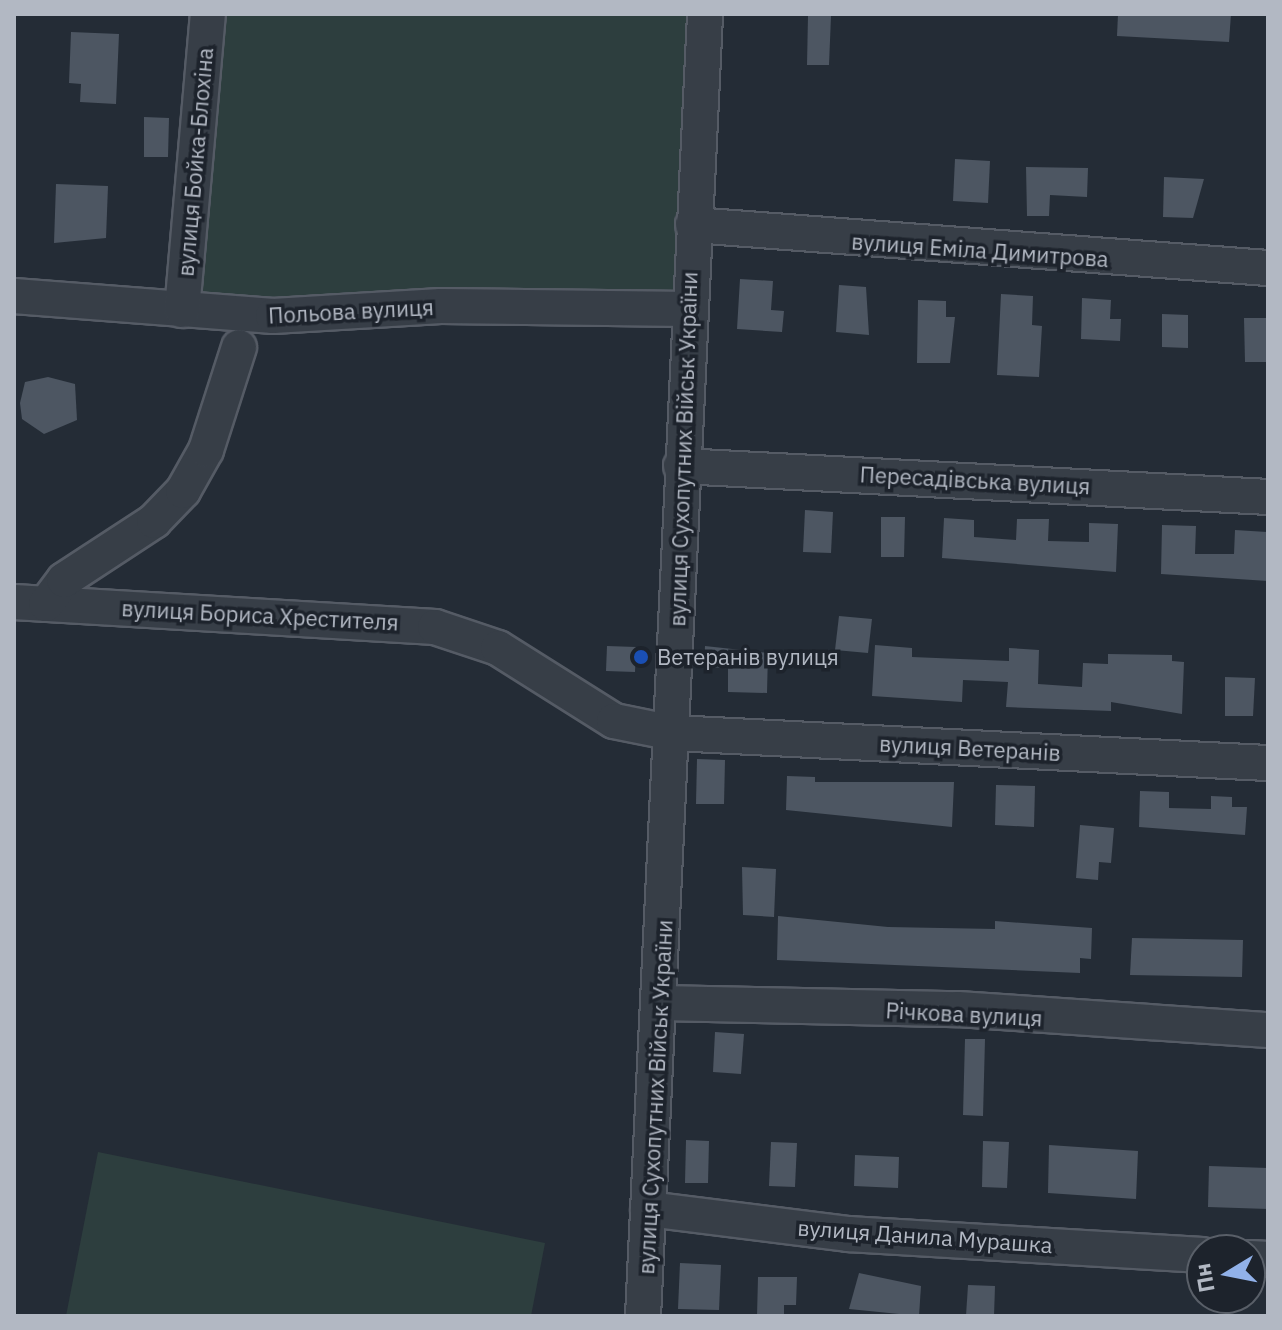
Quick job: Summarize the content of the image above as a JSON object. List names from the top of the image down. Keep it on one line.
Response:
{"streets":{"street":["вулиця Бойка-Блохіна","вулиця Еміла Димитрова","Польова вулиця","вулиця Сухопутних Військ України","Пересадівська вулиця","вулиця Бориса Хрестителя","вулиця Ветеранів","Річкова вулиця","вулиця Данила Мурашка"]},"crossings":[["вулиця Бойка-Блохіна","Польова вулиця"],["вулиця Еміла Димитрова","вулиця Сухопутних Військ України"],["Польова вулиця","вулиця Сухопутних Військ України"],["вулиця Сухопутних Військ України","Пересадівська вулиця"],["вулиця Сухопутних Військ України","вулиця Бориса Хрестителя"],["вулиця Сухопутних Військ України","вулиця Ветеранів"],["вулиця Сухопутних Військ України","Річкова вулиця"],["вулиця Сухопутних Військ України","вулиця Данила Мурашка"],["вулиця Бориса Хрестителя","вулиця Ветеранів"]],"places":["Ветеранів вулиця"],"north":"left"}
